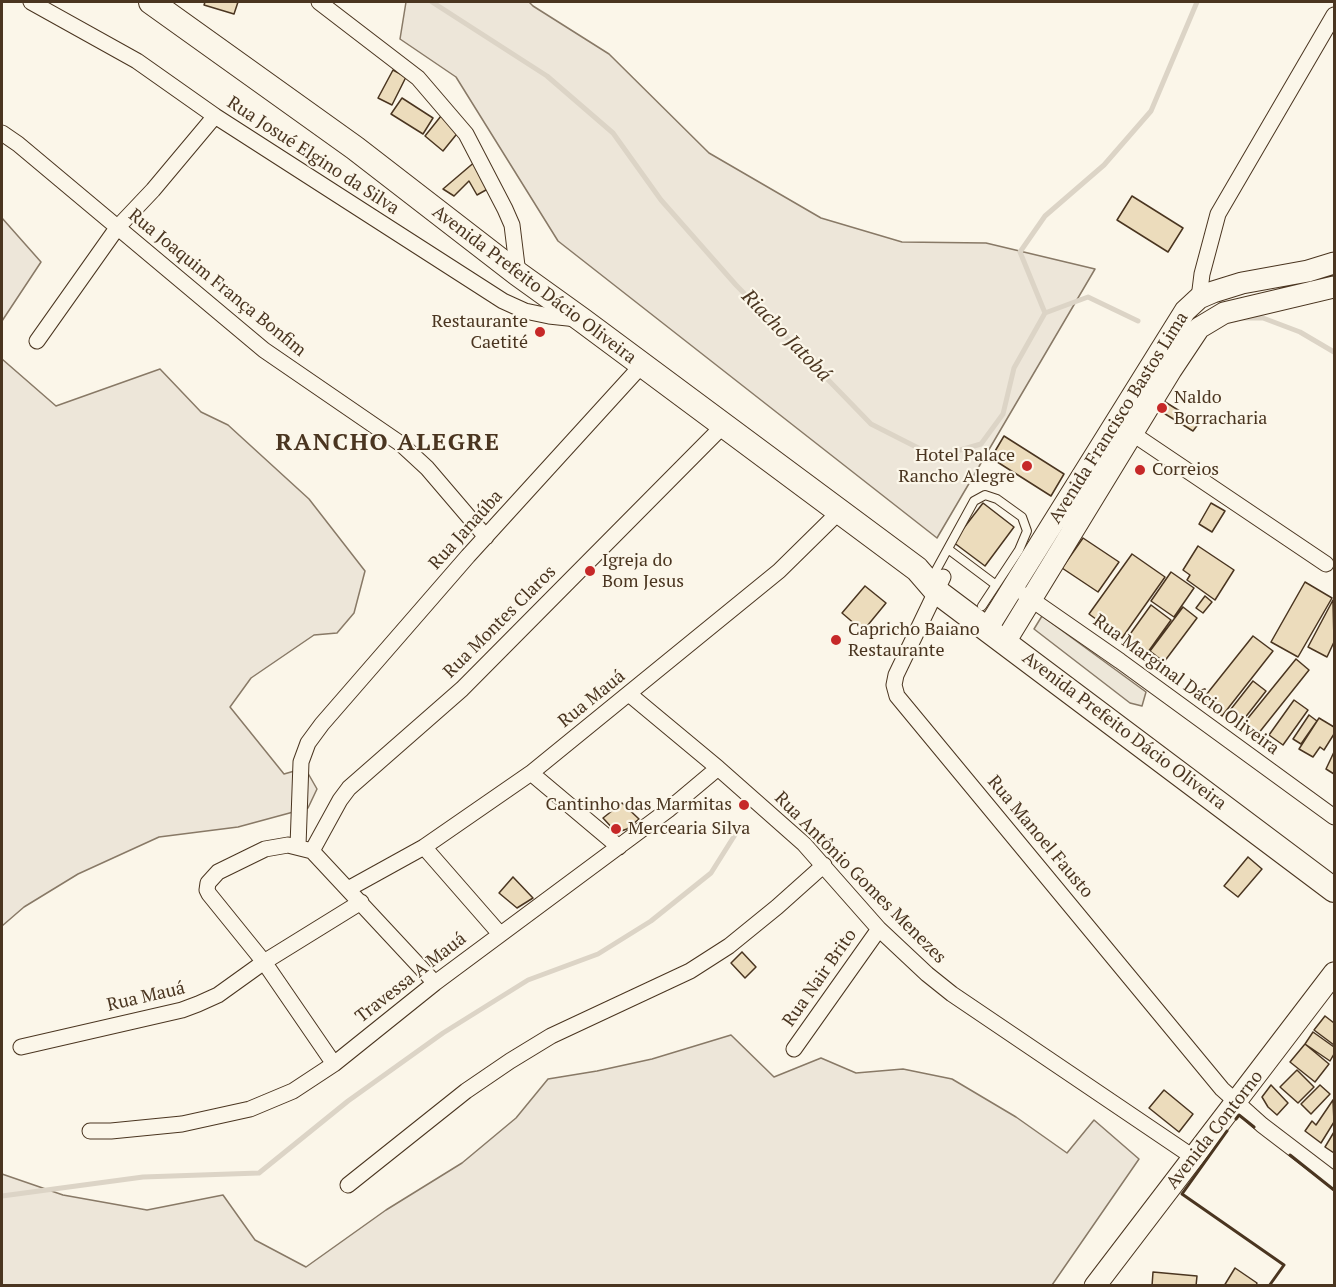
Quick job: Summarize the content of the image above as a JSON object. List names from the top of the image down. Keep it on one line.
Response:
{"streets":{"main road":["Avenida Prefeito Dácio Oliveira"],"street":["Rua Josué Elgino da Silva","Rua Joaquim França Bonfim","Avenida Francisco Bastos Lima","Rua Janaúba","Rua Montes Claros","Rua Marginal Dácio Oliveira","Rua Mauá","Rua Manoel Fausto","Rua Antônio Gomes Menezes","Travessa A Mauá","Rua Nair Brito","Avenida Contorno"]},"crossings":[["Rua Josué Elgino da Silva","Avenida Prefeito Dácio Oliveira"],["Rua Joaquim França Bonfim","Rua Janaúba"],["Avenida Prefeito Dácio Oliveira","Avenida Francisco Bastos Lima"],["Avenida Prefeito Dácio Oliveira","Rua Janaúba"],["Avenida Prefeito Dácio Oliveira","Rua Montes Claros"],["Avenida Prefeito Dácio Oliveira","Rua Mauá"],["Avenida Prefeito Dácio Oliveira","Rua Manoel Fausto"],["Avenida Francisco Bastos Lima","Rua Marginal Dácio Oliveira"],["Rua Janaúba","Rua Montes Claros"],["Rua Mauá","Rua Antônio Gomes Menezes"],["Rua Manoel Fausto","Avenida Contorno"],["Rua Antônio Gomes Menezes","Travessa A Mauá"],["Rua Antônio Gomes Menezes","Rua Nair Brito"],["Rua Antônio Gomes Menezes","Avenida Contorno"]],"districts":["RANCHO ALEGRE"],"water":["Riacho Jatobá"],"places":["Restaurante Caetité","Naldo Borracharia","Hotel Palace Rancho Alegre","Correios","Igreja do Bom Jesus","Capricho Baiano Restaurante","Cantinho das Marmitas","Mercearia Silva"]}
